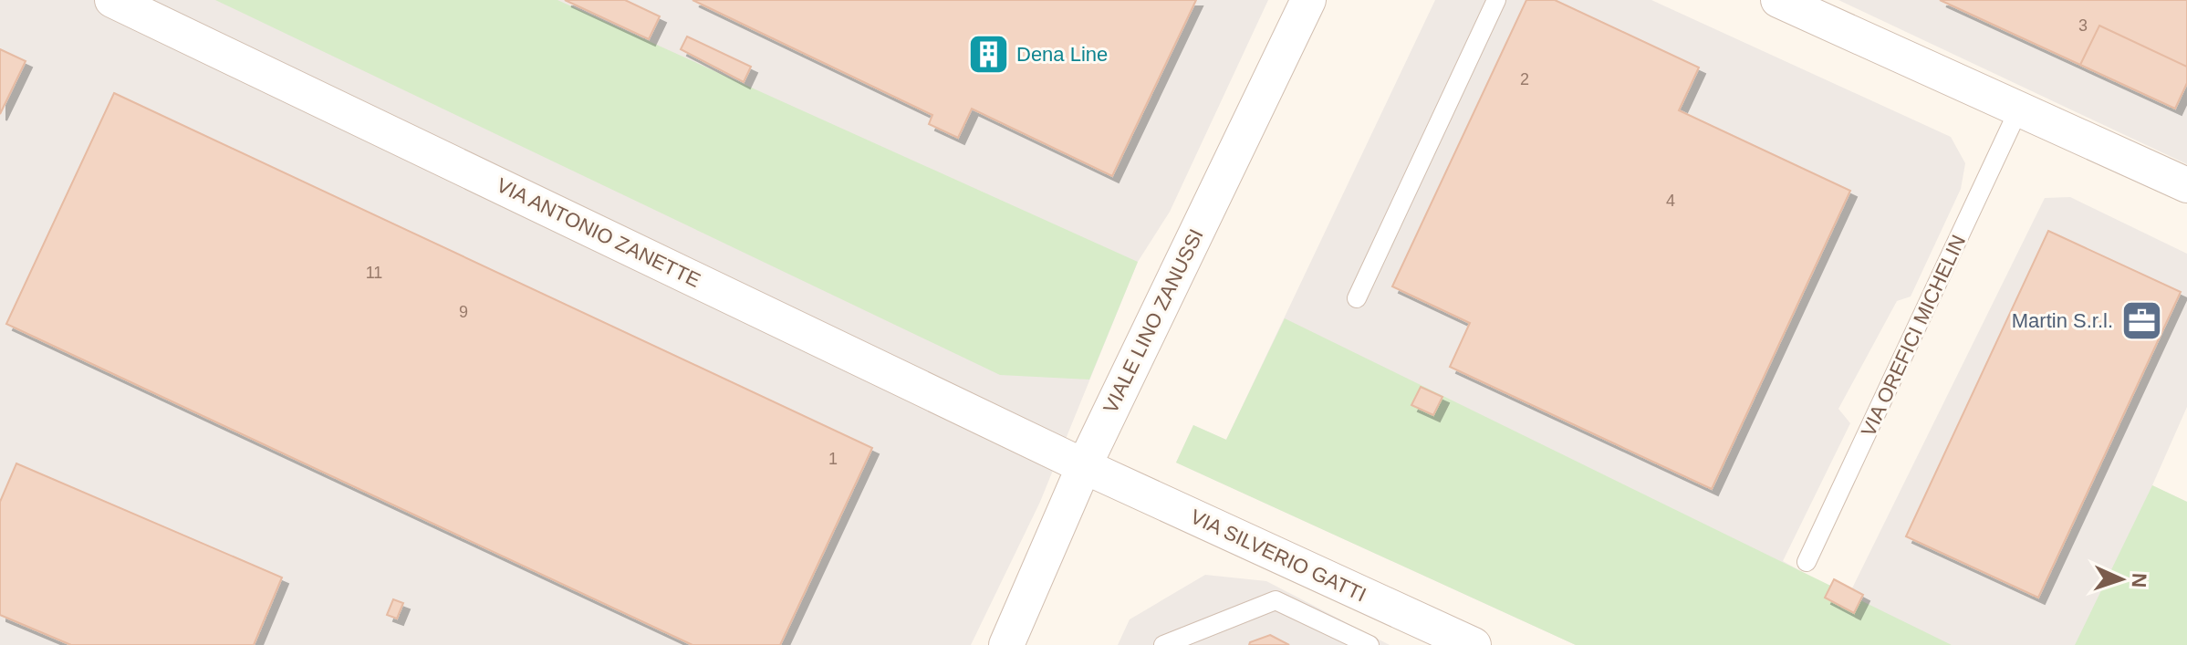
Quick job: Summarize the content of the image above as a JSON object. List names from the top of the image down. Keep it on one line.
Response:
{"streets":{"street":["VIA ANTONIO ZANETTE","VIALE LINO ZANUSSI","VIA SILVERIO GATTI"],"lane":["VIA OREFICI MICHELIN"]},"crossings":[["VIA ANTONIO ZANETTE","VIALE LINO ZANUSSI"],["VIA ANTONIO ZANETTE","VIA SILVERIO GATTI"],["VIALE LINO ZANUSSI","VIA SILVERIO GATTI"]],"places":{"building":["Dena Line"],"office":["Martin S.r.l."]},"house_numbers":["3","2","4","11","9","1"],"north":"right"}
